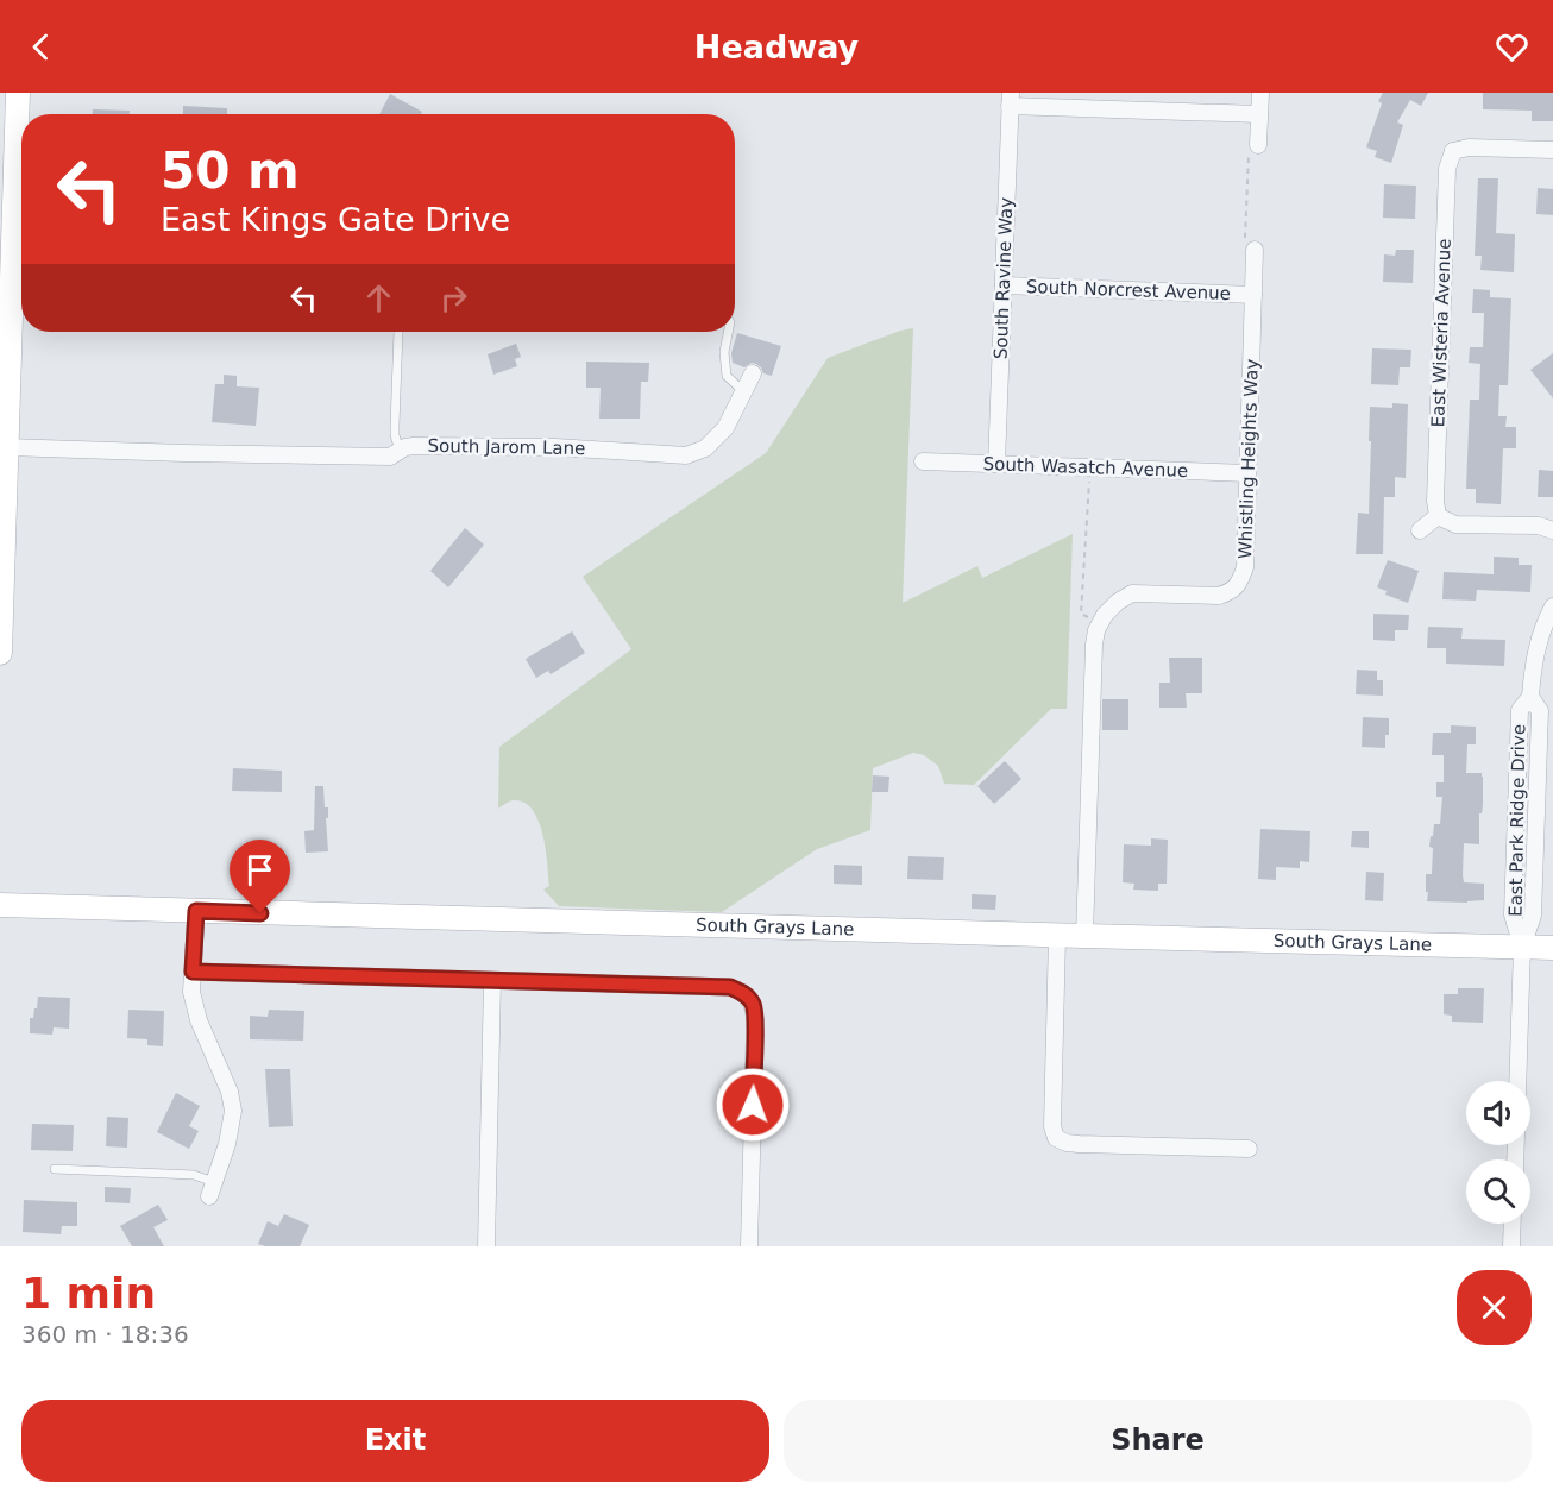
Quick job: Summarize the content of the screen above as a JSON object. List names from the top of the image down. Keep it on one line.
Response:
{"streets":{"street":["South Ravine Way","South Norcrest Avenue","East Wisteria Avenue","South Jarom Lane","Whistling Heights Way","South Wasatch Avenue","East Park Ridge Drive","South Grays Lane"]},"crossings":[["South Ravine Way","South Norcrest Avenue"],["South Ravine Way","South Wasatch Avenue"],["South Norcrest Avenue","Whistling Heights Way"],["Whistling Heights Way","South Wasatch Avenue"],["East Park Ridge Drive","South Grays Lane"]],"page":{"header":"Headway","turn":["50 m","East Kings Gate Drive"],"heading":["1 min","360 m · 18:36"],"buttons":["Exit","Share"]}}
